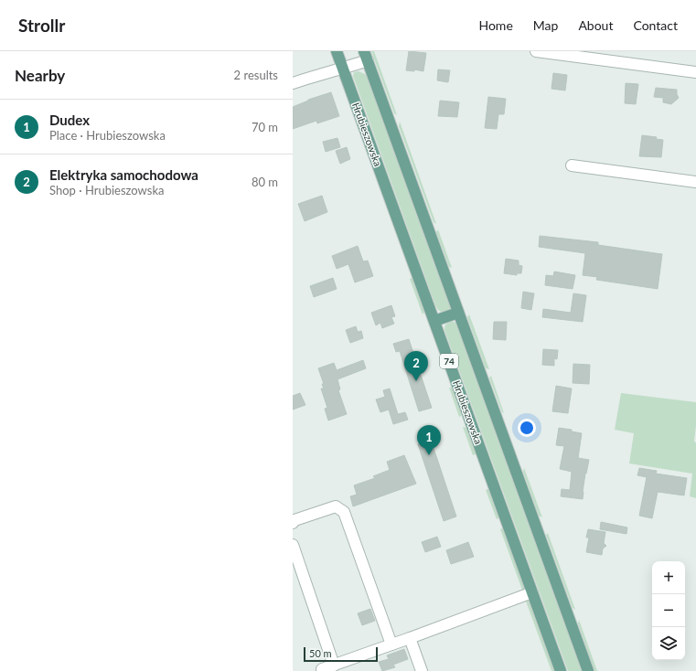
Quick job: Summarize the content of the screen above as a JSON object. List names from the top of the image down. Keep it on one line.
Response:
{"streets":{"main road":["Hrubieszowska","74"]},"scale_bar":"50 m","page":{"header":"Strollr","nav":["Home","Map","About","Contact"],"heading":["Nearby","2 results"],"list":[{"mark":"1","name":"Dudex","note":"Place · Hrubieszowska","value":"70 m"},{"mark":"2","name":"Elektryka samochodowa","note":"Shop · Hrubieszowska","value":"80 m"}],"pins":["2","1"],"map_buttons":["+","−"],"scale":"50 m"}}
